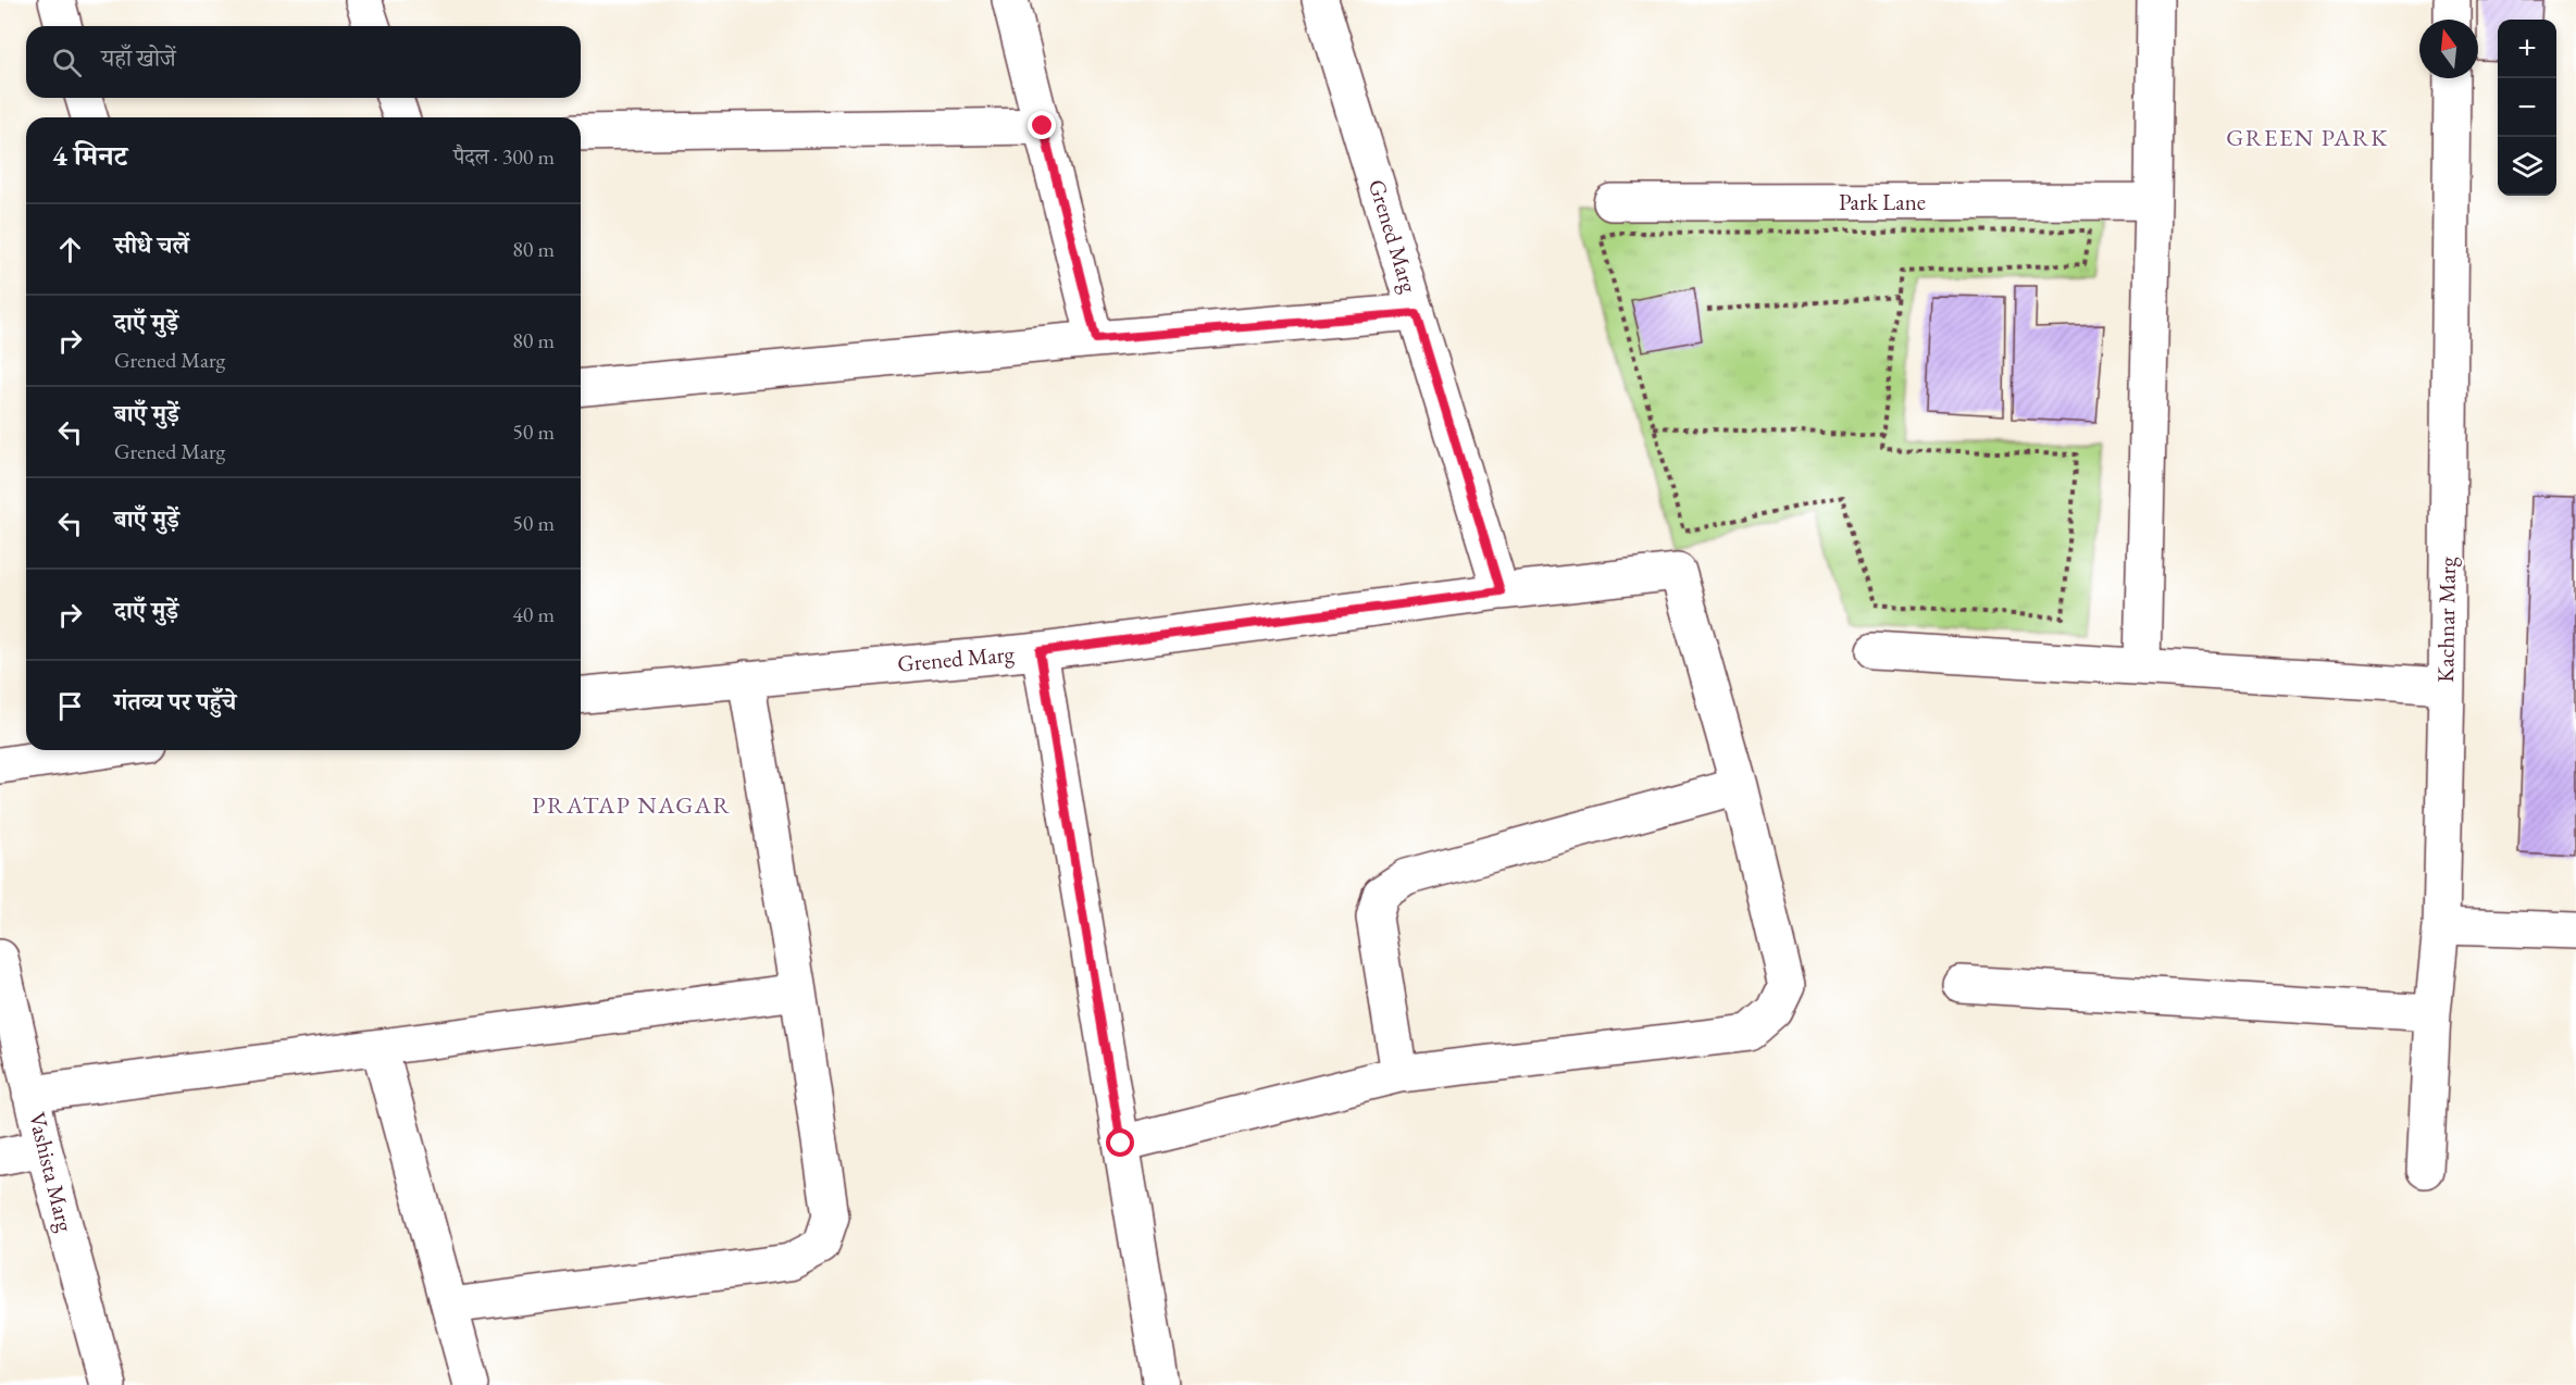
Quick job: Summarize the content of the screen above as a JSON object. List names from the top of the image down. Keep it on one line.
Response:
{"streets":{"street":["Park Lane","Grened Marg","Kachnar Marg","Vashista Marg"]},"districts":["GREEN PARK","PRATAP NAGAR"],"north":"top","page":{"map_buttons":["+","−"],"search":"यहाँ खोजें","heading":["4 मिनट","पैदल · 300 m"],"list":[["सीधे चलें","80 m"],["दाएँ मुड़ें","Grened Marg","80 m"],["बाएँ मुड़ें","Grened Marg","50 m"],["बाएँ मुड़ें","50 m"],["दाएँ मुड़ें","40 m"],"गंतव्य पर पहुँचे"]}}
